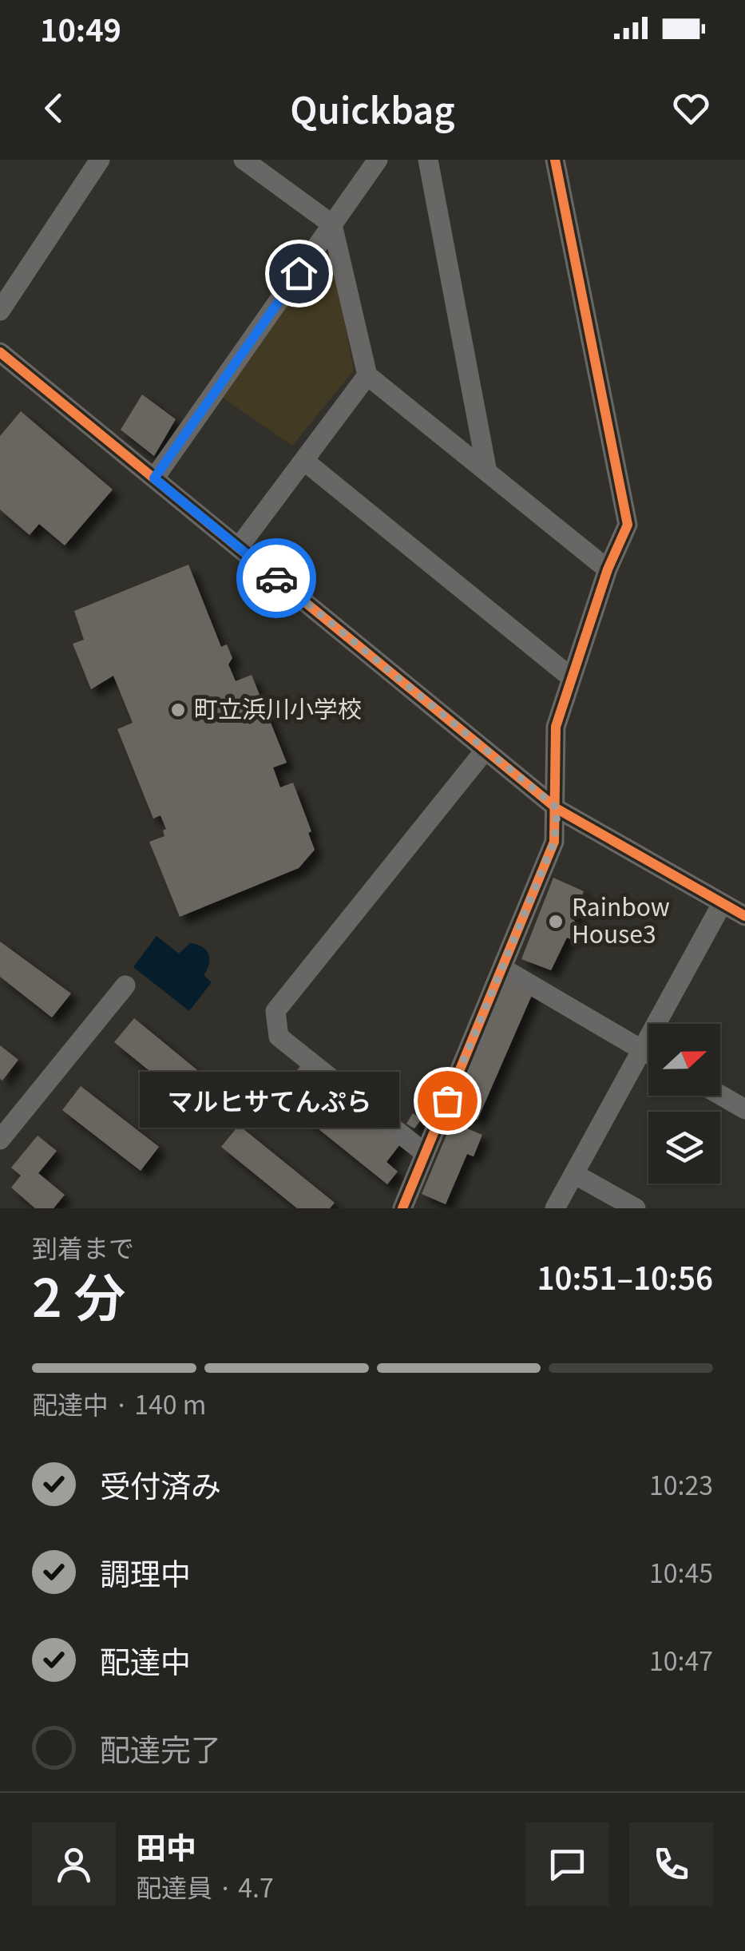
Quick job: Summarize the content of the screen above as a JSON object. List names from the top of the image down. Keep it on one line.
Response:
{"places":["町立浜川小学校","Rainbow House3","マルヒサてんぷら"],"north":"right","page":{"status":"10:49","header":"Quickbag","bubble":"マルヒサてんぷら","heading":["2 分","到着まで","10:51–10:56"],"panel":["田中","配達員 · 4.7"],"bar":"配達中 · 140 m","list":[["受付済み","10:23"],["調理中","10:45"],["配達中","10:47"],"配達完了"]}}
